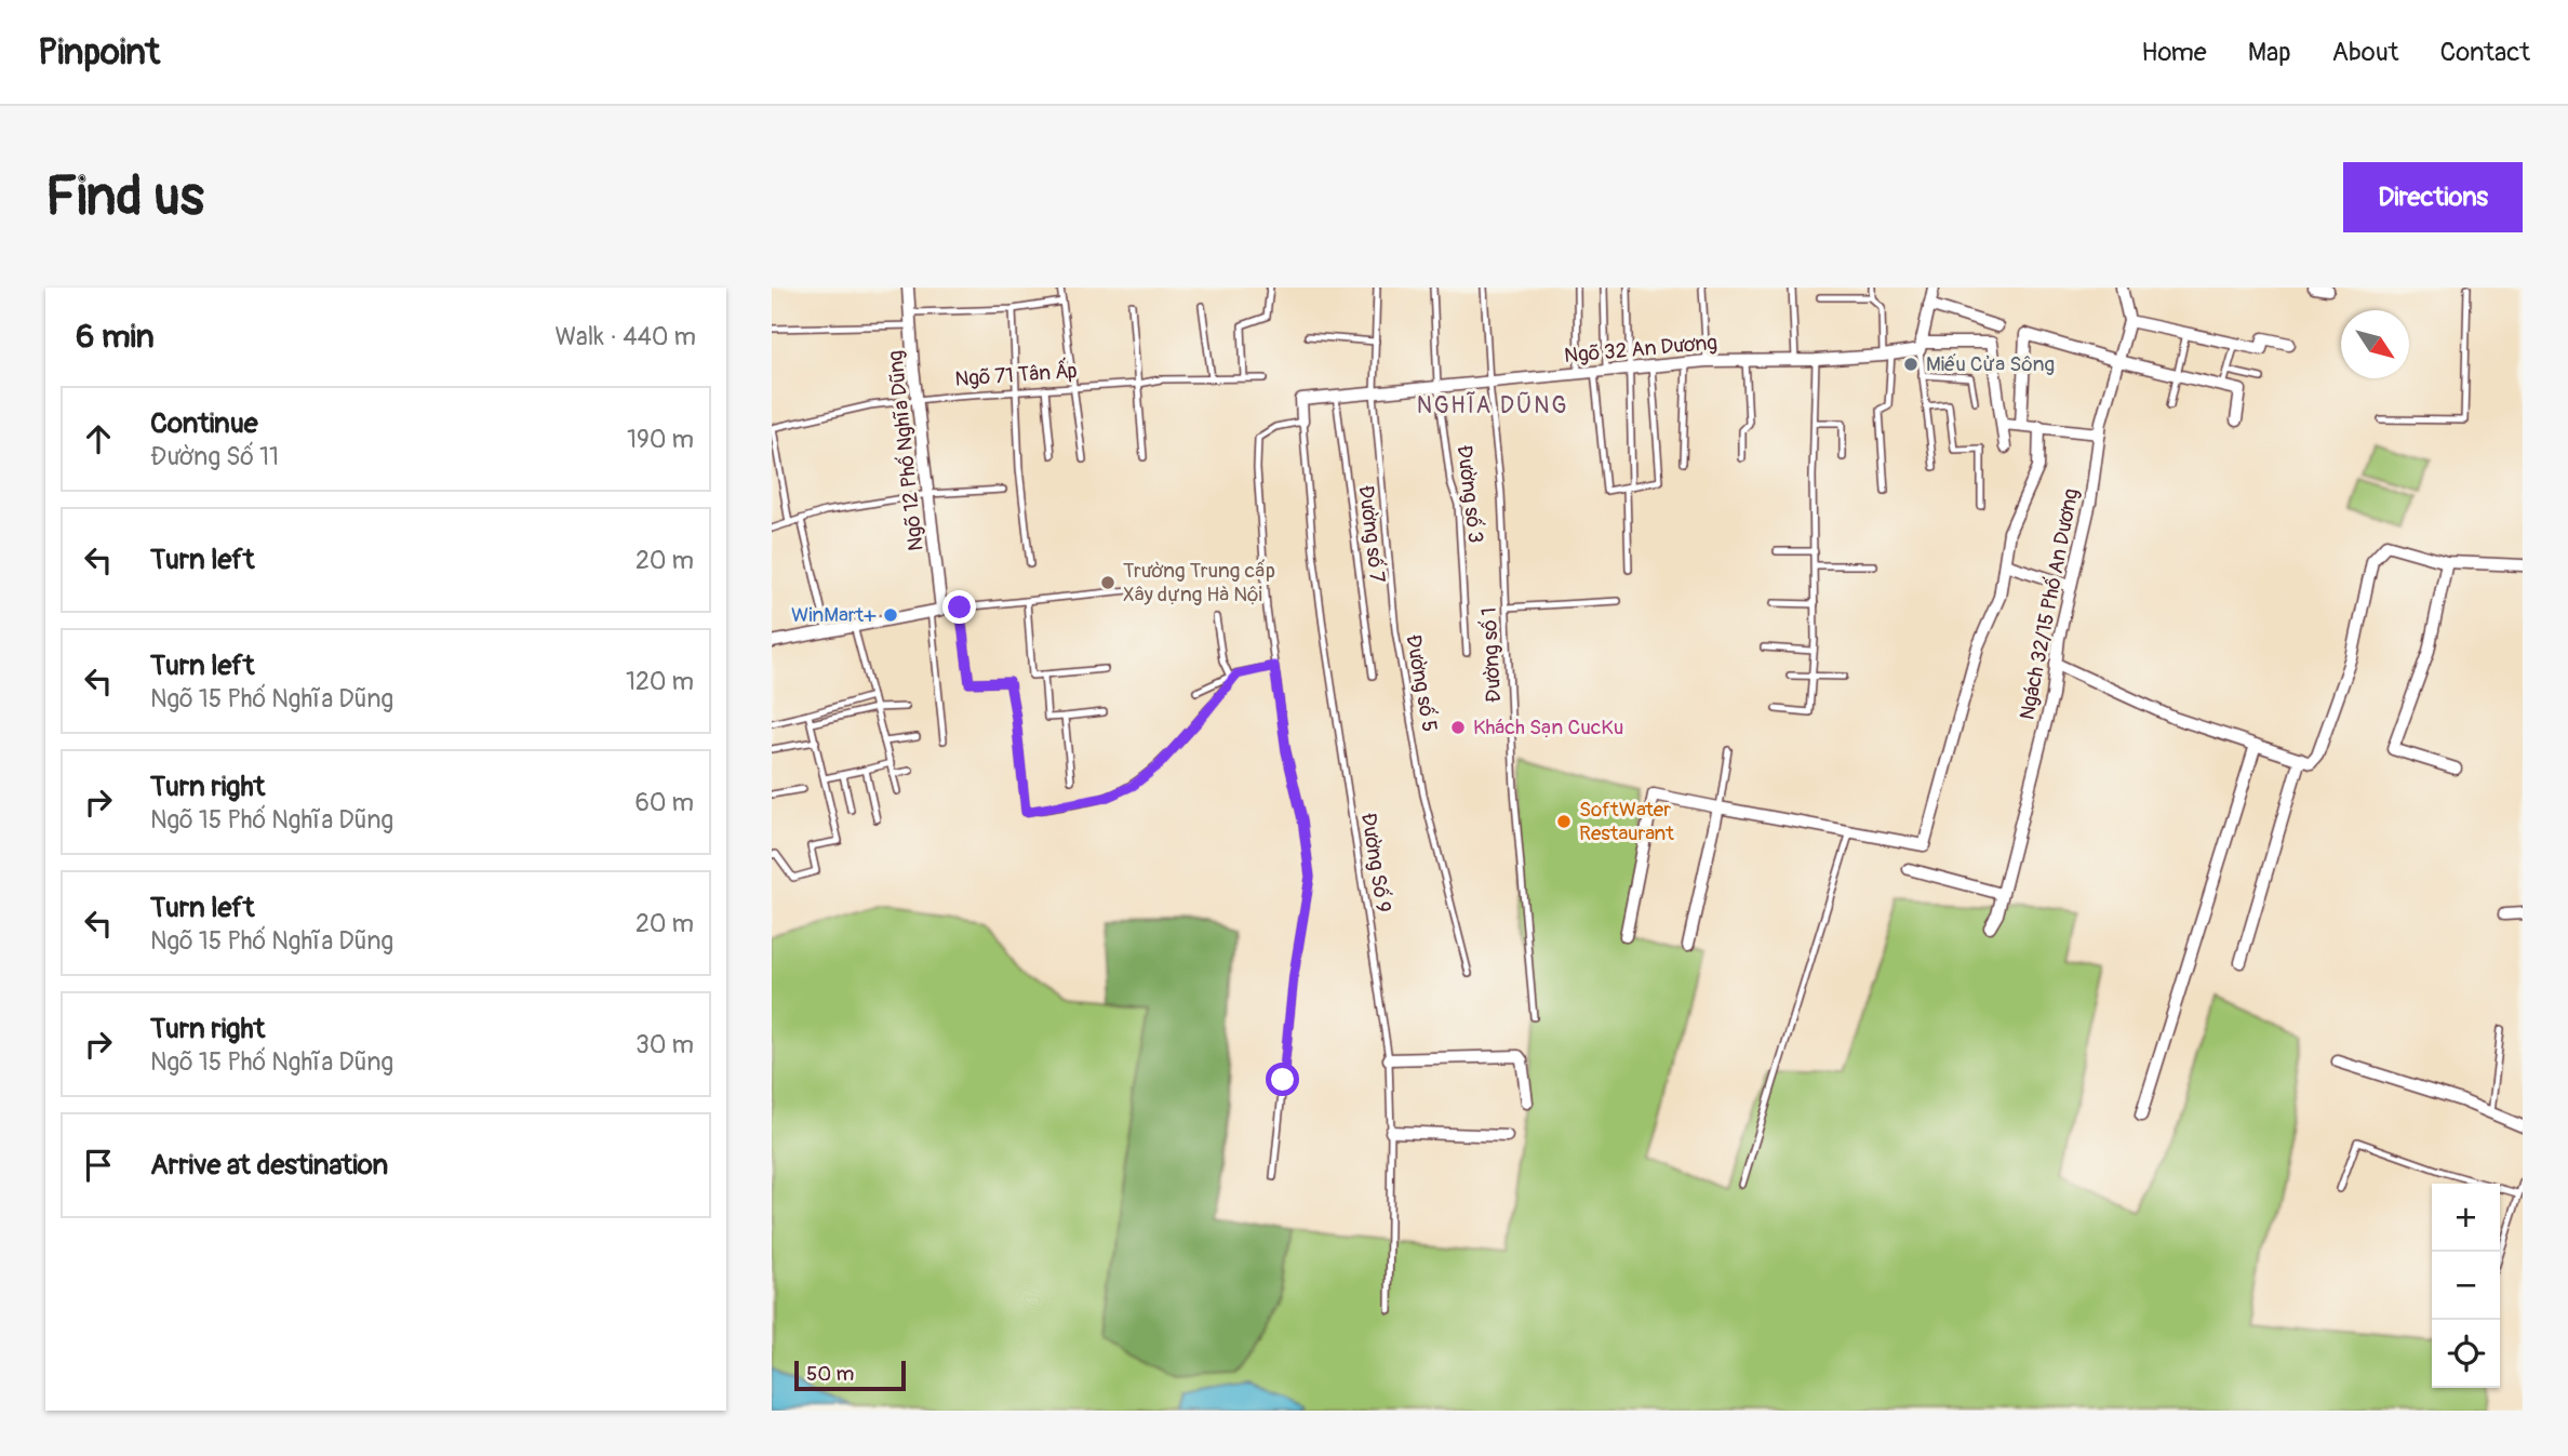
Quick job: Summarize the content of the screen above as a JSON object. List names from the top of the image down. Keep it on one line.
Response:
{"streets":{"street":["Ngõ 32 An Dương","Ngõ 12 Phố Nghĩa Dũng","Ngách 32/15 Phố An Dương"],"lane":["Ngõ 71 Tân Ấp","Đường số 3","Đường số 7","Đường số 1","Đường số 5","Đường Số 9"]},"crossings":[["Ngõ 32 An Dương","Đường số 3"],["Ngõ 32 An Dương","Đường số 7"],["Ngõ 32 An Dương","Đường số 1"],["Ngõ 32 An Dương","Đường số 5"],["Ngõ 32 An Dương","Đường Số 9"],["Ngõ 71 Tân Ấp","Ngõ 12 Phố Nghĩa Dũng"]],"districts":["NGHĨA DŨNG"],"places":["Miếu Cửa Sông","Trường Trung cấp Xây dựng Hà Nội","WinMart+","Khách Sạn CucKu","SoftWater Restaurant"],"scale_bar":"50 m","north":"bottom right","page":{"header":"Pinpoint","nav":["Home","Map","About","Contact"],"buttons":"Directions","title":"Find us","heading":["6 min","Walk · 440 m"],"list":[["Continue","Đường Số 11","190 m"],["Turn left","20 m"],["Turn left","Ngõ 15 Phố Nghĩa Dũng","120 m"],["Turn right","Ngõ 15 Phố Nghĩa Dũng","60 m"],["Turn left","Ngõ 15 Phố Nghĩa Dũng","20 m"],["Turn right","Ngõ 15 Phố Nghĩa Dũng","30 m"],"Arrive at destination"],"map_buttons":["+","−"],"scale":"50 m"}}
